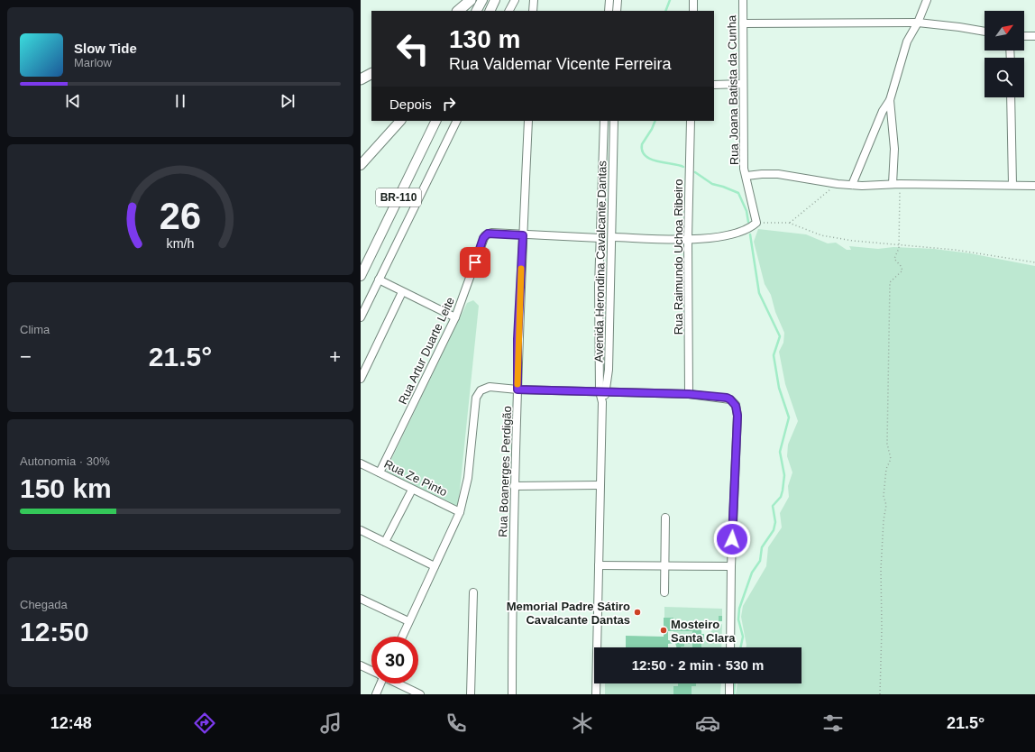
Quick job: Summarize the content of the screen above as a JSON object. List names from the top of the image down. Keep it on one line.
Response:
{"streets":{"main road":["BR-110"],"street":["Rua Joana Batista da Cunha","Rua Raimundo Uchoa Ribeiro","Avenida Herondina Cavalcante Dantas","Rua Artur Duarte Leite","Rua Boanerges Perdigão","Rua Ze Pinto"]},"crossings":[["Rua Artur Duarte Leite","Rua Boanerges Perdigão"],["Rua Artur Duarte Leite","Rua Ze Pinto"]],"places":["Memorial Padre Sátiro Cavalcante Dantas","Mosteiro Santa Clara"],"north":"top right","page":{"turn":["130 m","Rua Valdemar Vicente Ferreira"],"song":["Slow Tide","Marlow"],"then":"Depois","tile":["Clima",["Autonomia · 30%","150 km"],["Chegada","12:50"]],"heat":["−","21.5°","+"],"limit":"30","trip":"12:50 · 2 min · 530 m","tabs":["12:48","21.5°"],"gauge":["26","km/h"]}}
